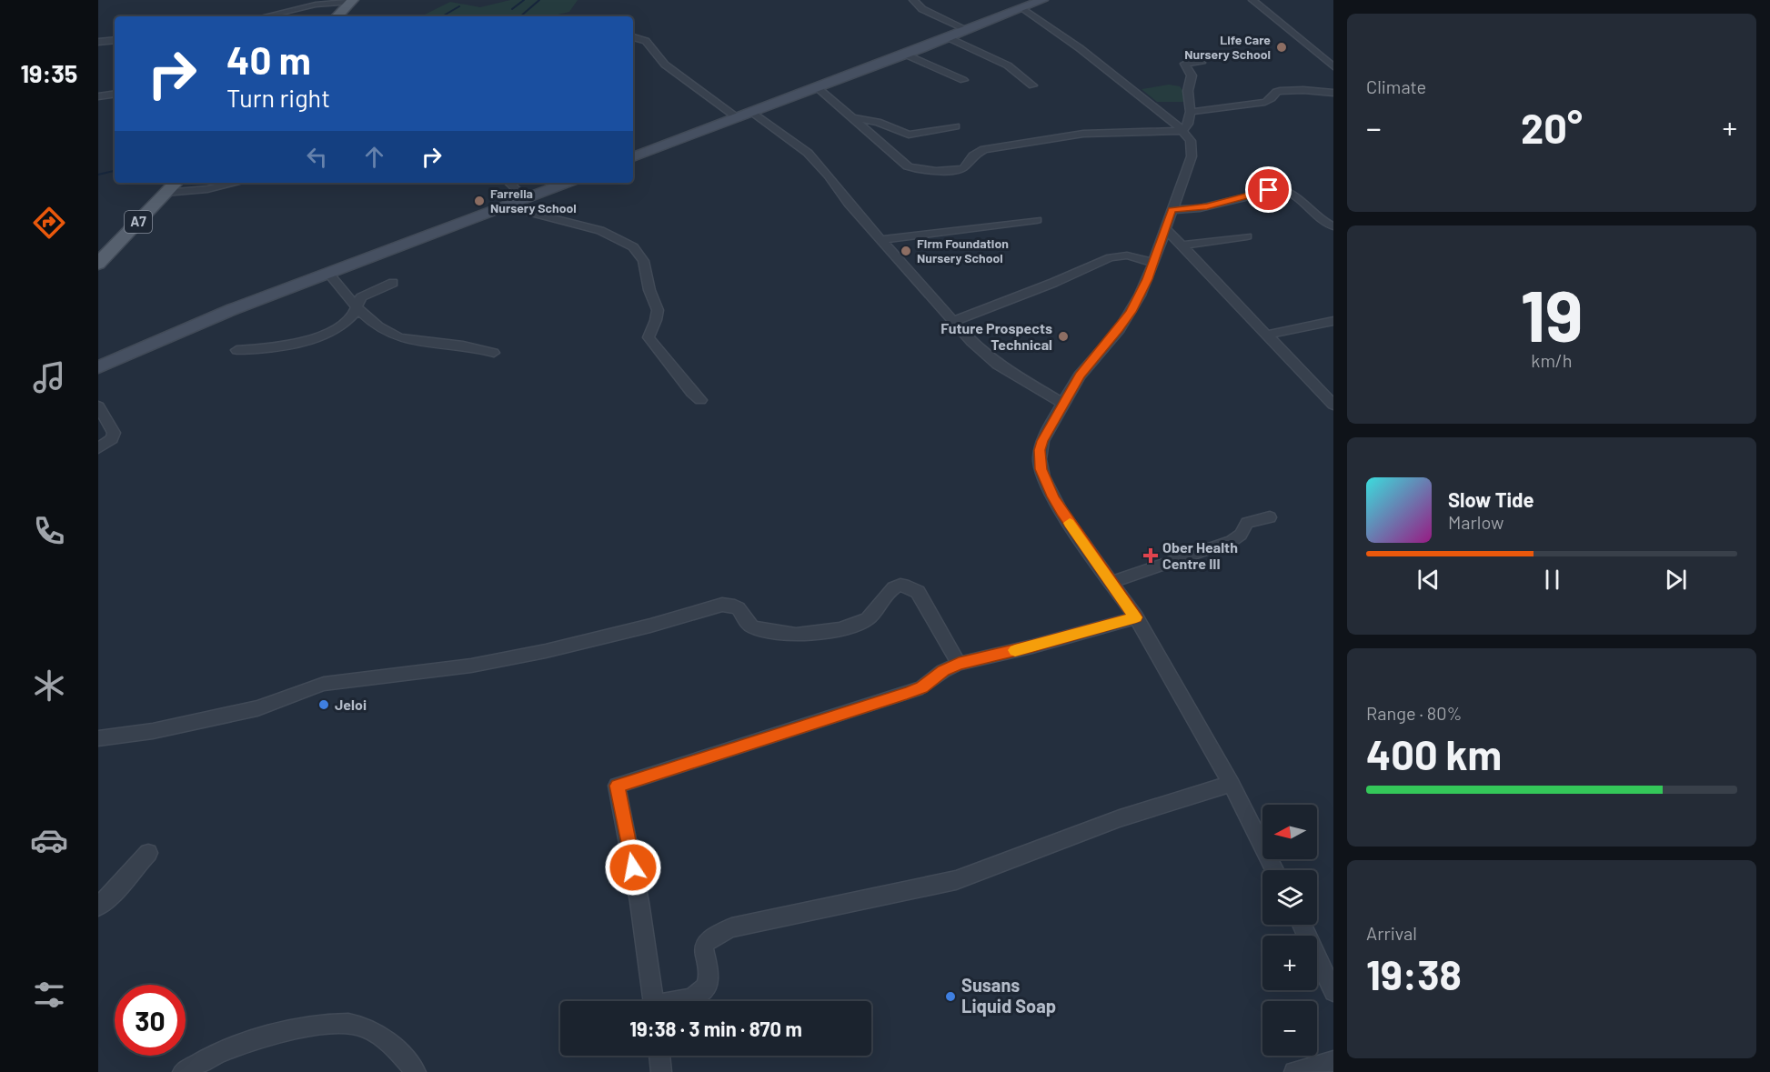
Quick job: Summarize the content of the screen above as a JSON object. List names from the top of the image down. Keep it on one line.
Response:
{"streets":{"main road":["A7"]},"places":{"other":["Life Care Nursery School","Farrella Nursery School","Firm Foundation Nursery School","Future Prospects Technical","Jeloi","Susans Liquid Soap"],"health":["Ober Health Centre III"]},"north":"left","page":{"tabs":"19:35","tile":["Climate",["19","km/h"],["Range · 80%","400 km"],["Arrival","19:38"]],"turn":["40 m","Turn right"],"heat":["−","20°","+"],"song":["Slow Tide","Marlow"],"map_buttons":["+","−"],"limit":"30","trip":"19:38 · 3 min · 870 m"}}
